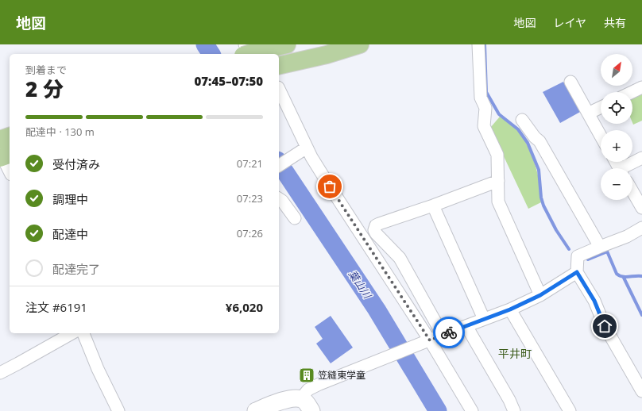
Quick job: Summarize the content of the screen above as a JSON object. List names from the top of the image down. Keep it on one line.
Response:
{"districts":["平井町"],"water":["葉山川"],"places":{"building":["笠縫東学童"]},"north":"top right","page":{"header":"地図","nav":["地図","レイヤ","共有"],"map_buttons":["+","−"],"heading":["2 分","到着まで","07:45–07:50"],"panel":["注文 #6191","¥6,020"],"bar":"配達中 · 130 m","list":[["受付済み","07:21"],["調理中","07:23"],["配達中","07:26"],"配達完了"]}}
